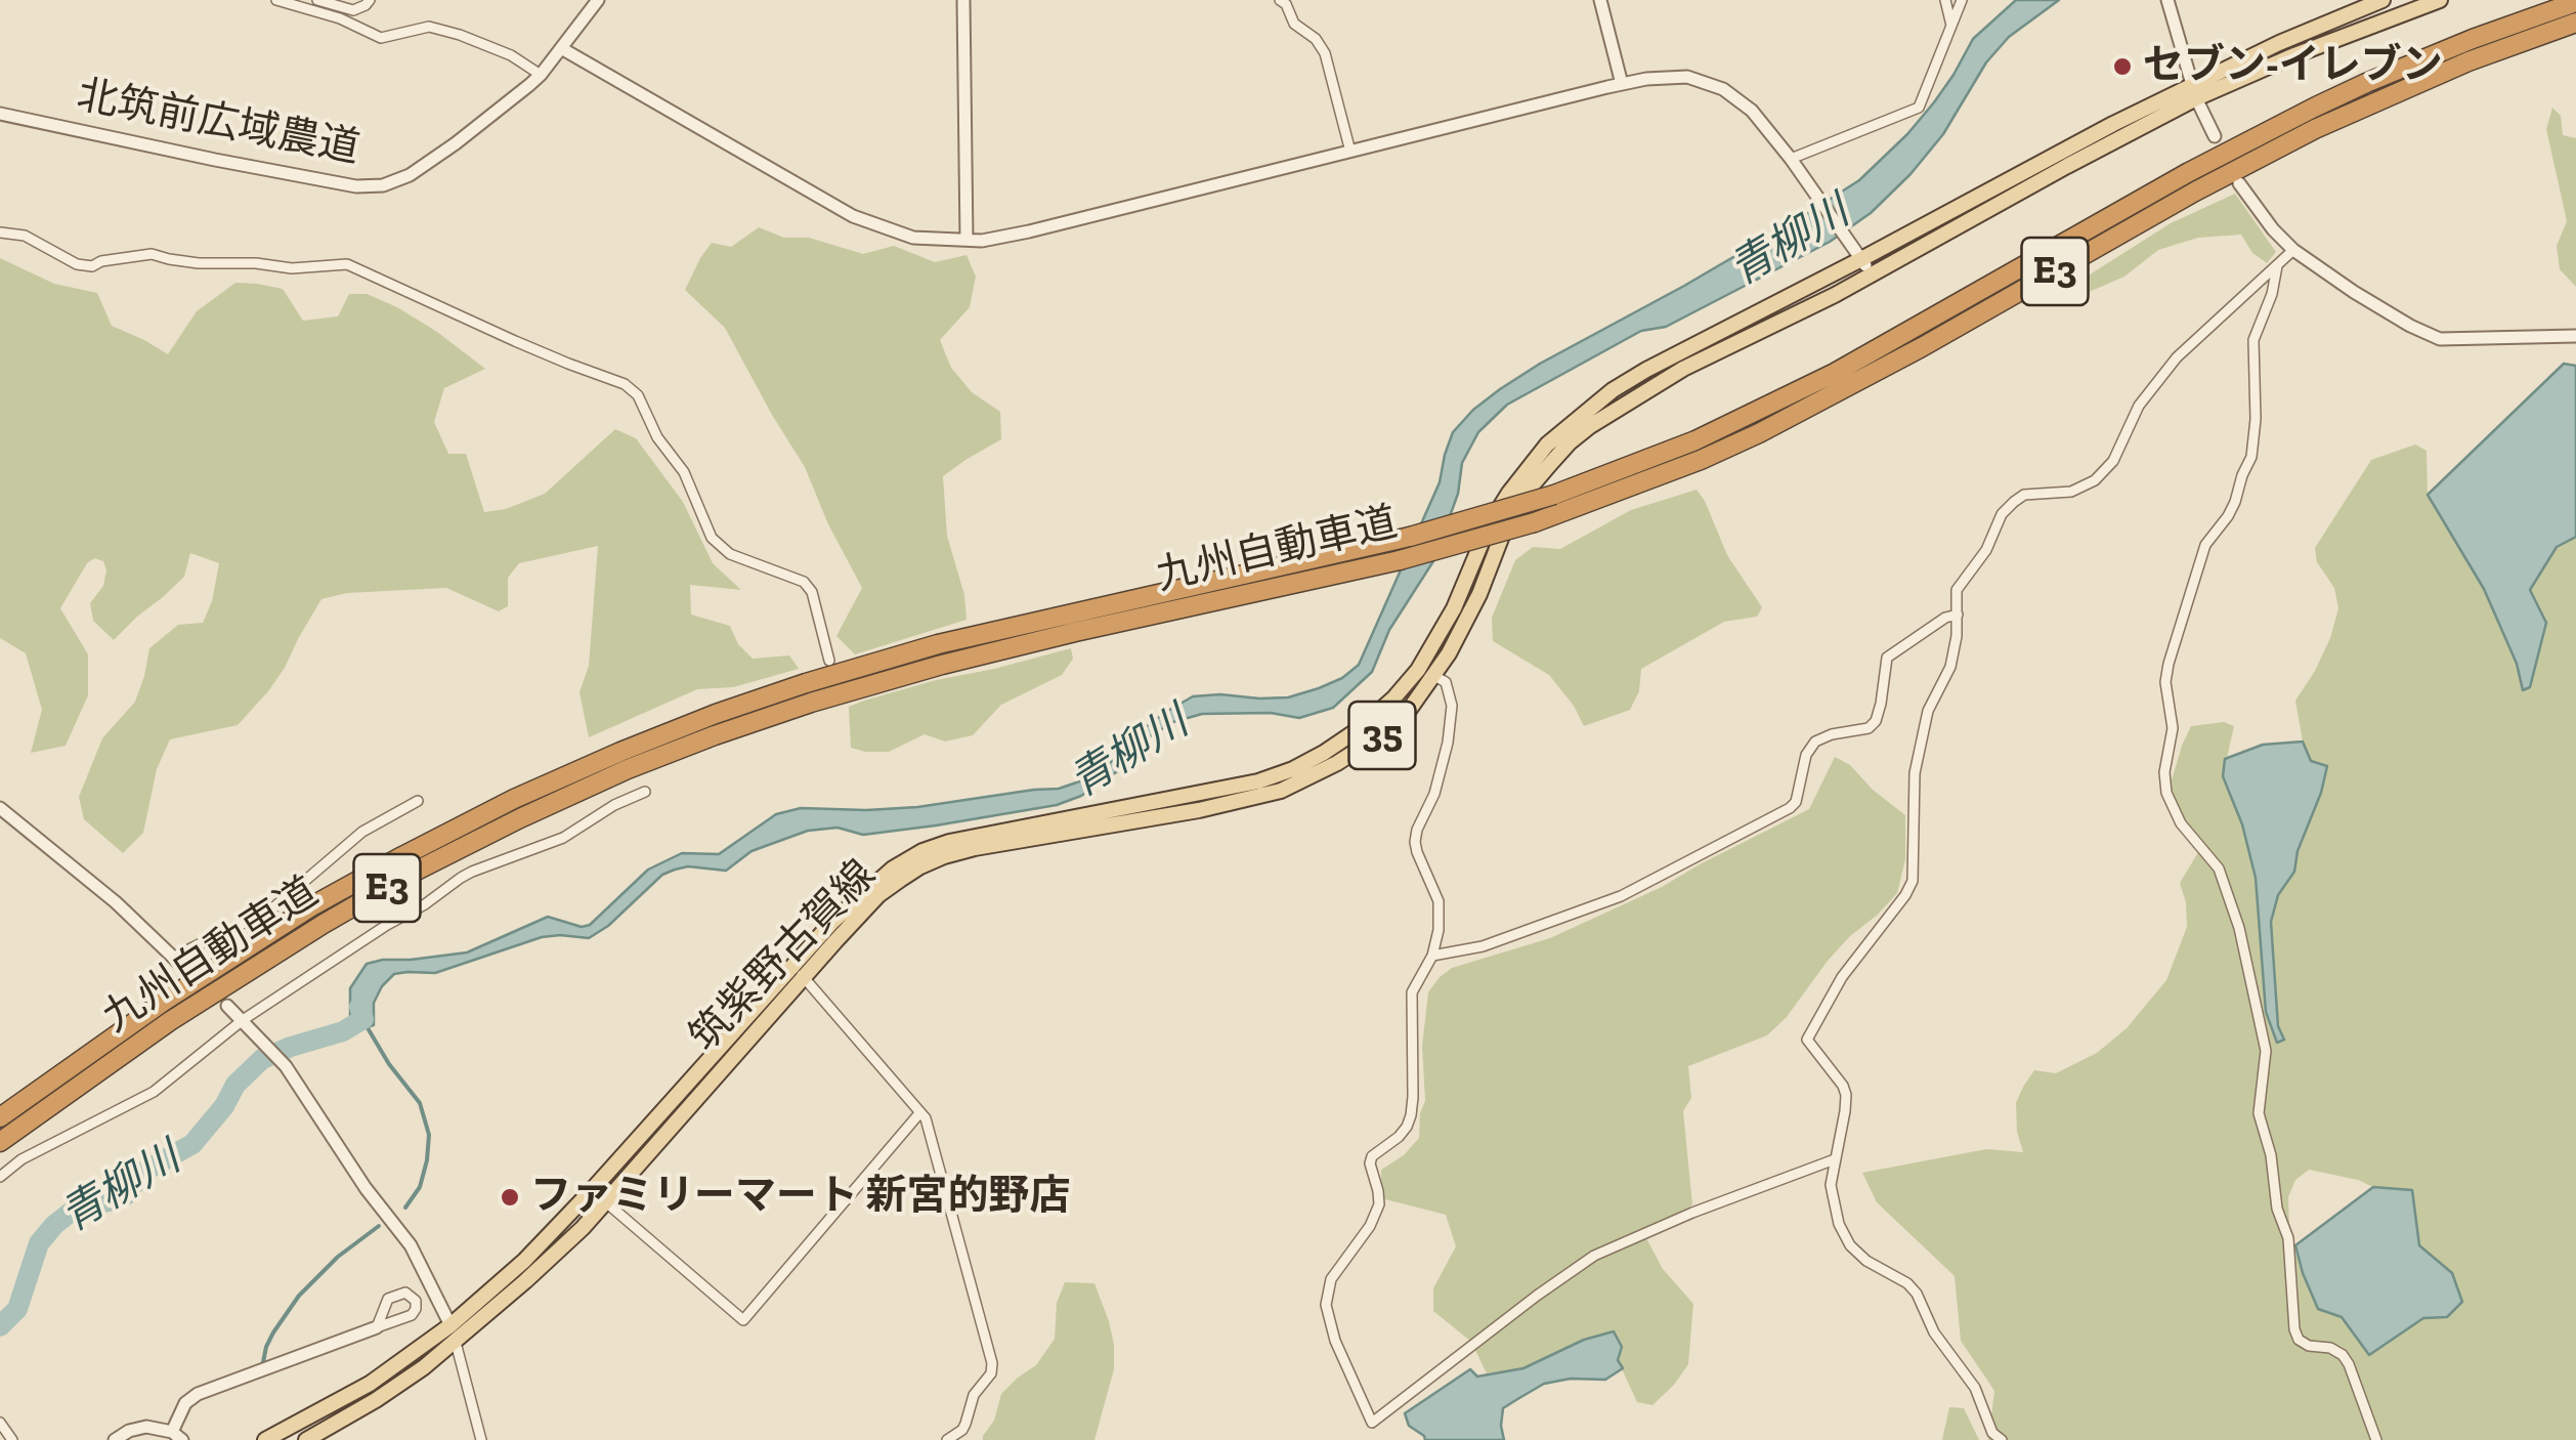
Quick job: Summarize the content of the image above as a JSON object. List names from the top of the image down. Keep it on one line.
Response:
{"streets":{"highway":["E3","九州自動車道"],"main road":["35","筑紫野古賀線"],"street":["北筑前広域農道"]},"water":["青柳川"],"places":["セブン-イレブン","ファミリーマート 新宮的野店"]}
